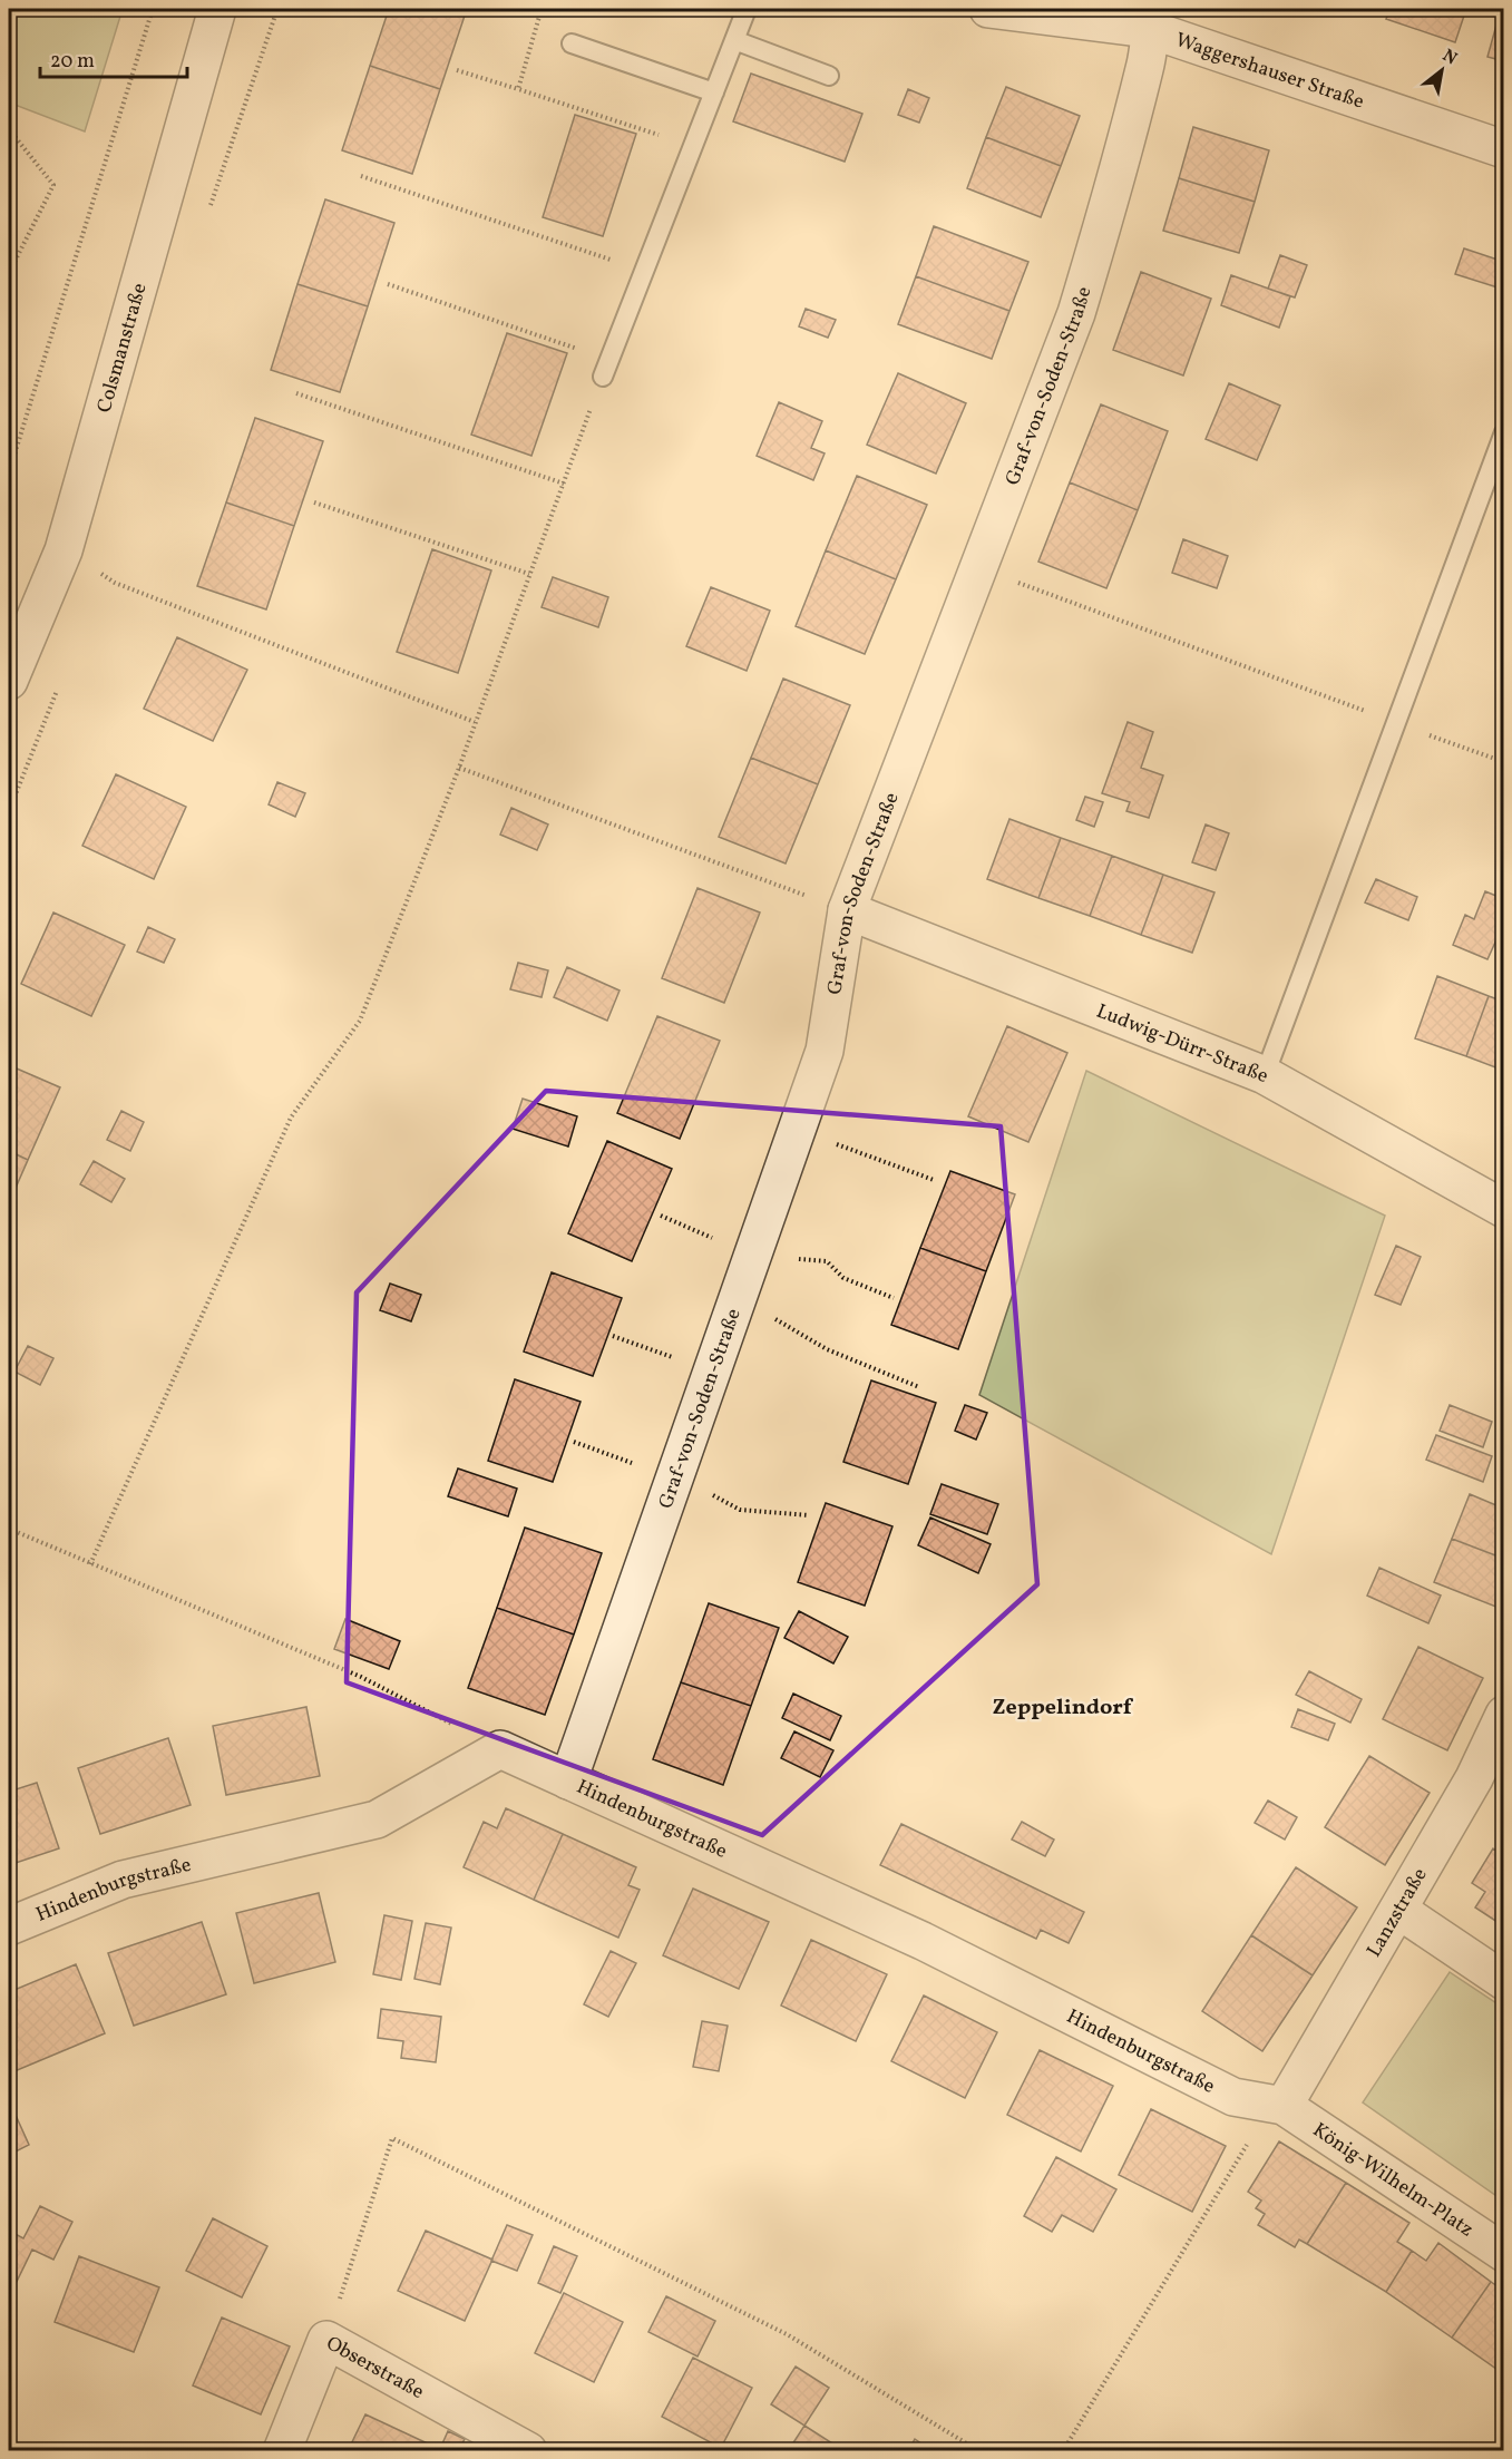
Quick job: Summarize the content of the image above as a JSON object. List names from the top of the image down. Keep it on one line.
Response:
{"streets":{"street":["Waggershauser Straße","Colsmanstraße","Graf-von-Soden-Straße","Ludwig-Dürr-Straße","Hindenburgstraße","Lanzstraße","König-Wilhelm-Platz","Obserstraße"]},"crossings":[["Waggershauser Straße","Graf-von-Soden-Straße"],["Graf-von-Soden-Straße","Ludwig-Dürr-Straße"],["Graf-von-Soden-Straße","Hindenburgstraße"],["Hindenburgstraße","Lanzstraße"],["Hindenburgstraße","König-Wilhelm-Platz"],["Lanzstraße","König-Wilhelm-Platz"]],"districts":["Zeppelindorf"],"scale_bar":"20 m","north":"top right"}
